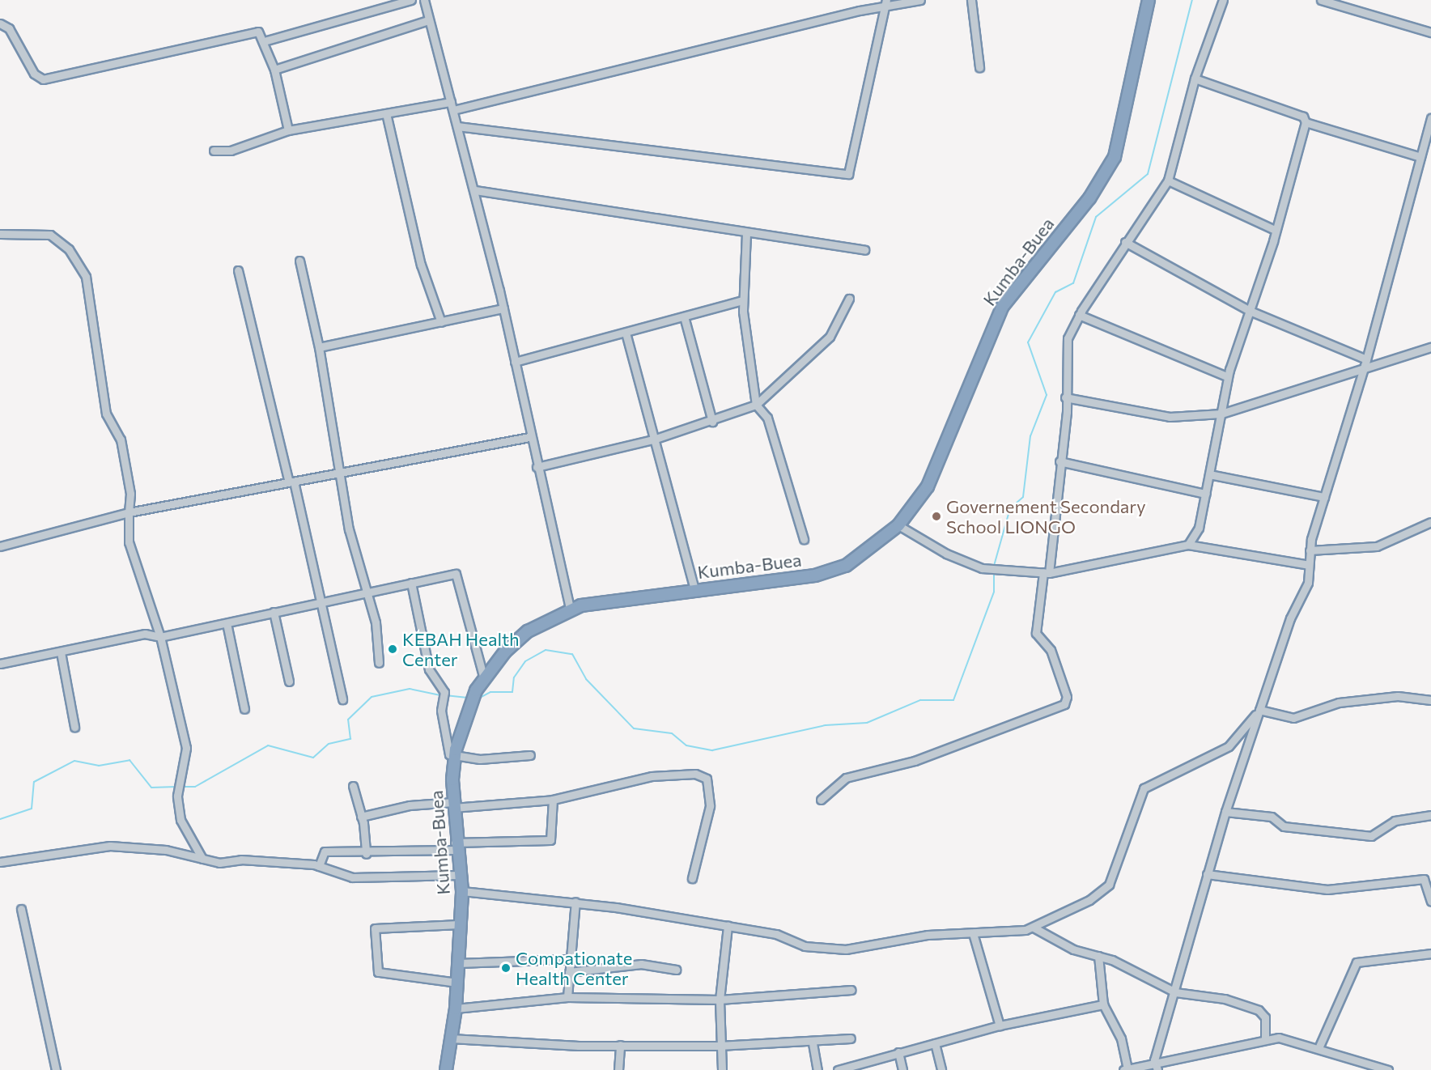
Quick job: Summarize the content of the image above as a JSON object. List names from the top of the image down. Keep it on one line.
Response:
{"streets":{"highway":["Kumba-Buea"]},"places":["Governement Secondary School LIONGO","KEBAH Health Center","Compationate Health Center"]}
